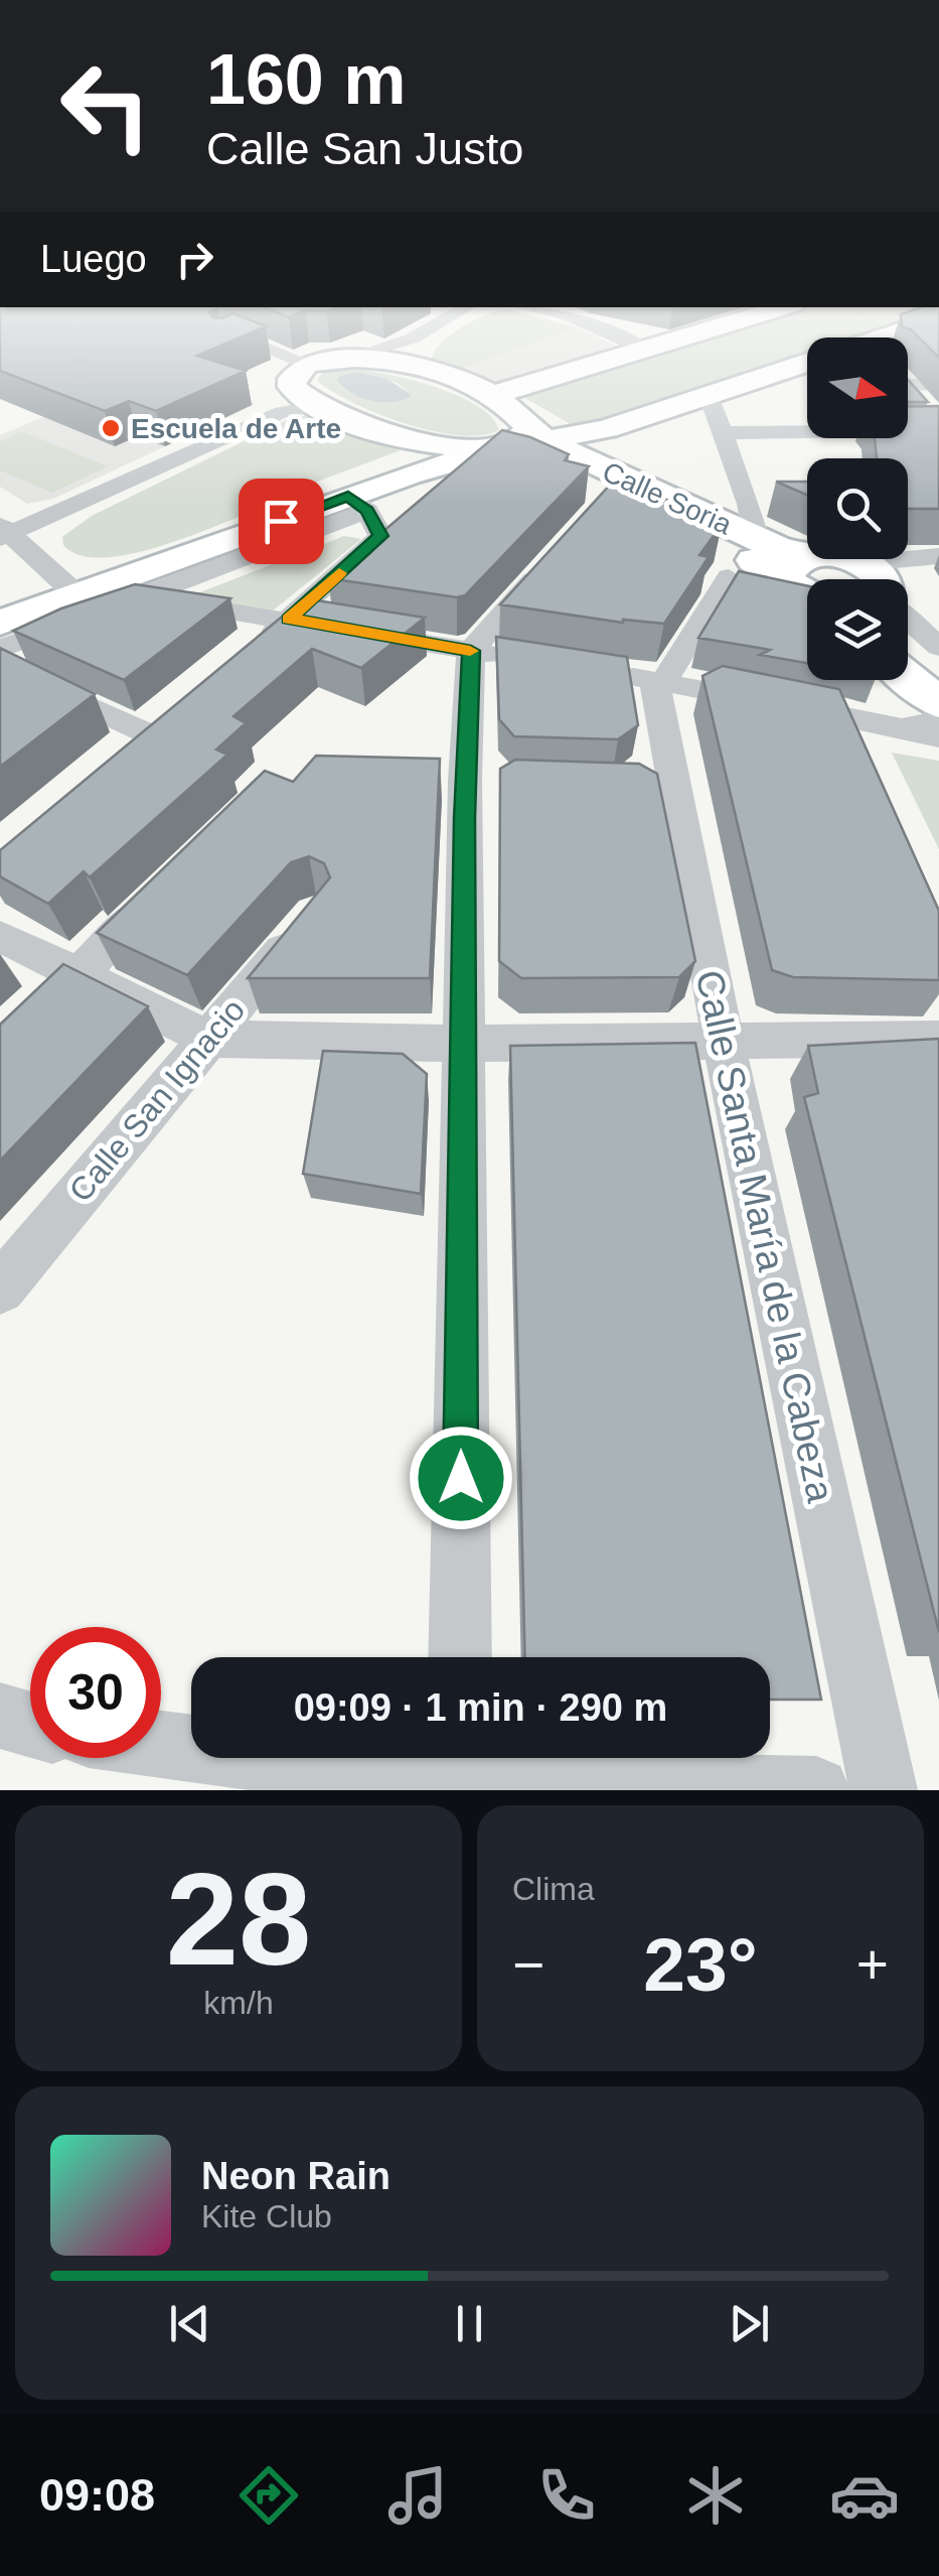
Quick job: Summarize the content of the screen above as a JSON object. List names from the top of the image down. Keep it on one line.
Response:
{"streets":{"main road":["Calle Soria"],"street":["Calle San Ignacio","Calle Santa María de la Cabeza"]},"places":["Escuela de Arte"],"north":"right","page":{"turn":["160 m","Calle San Justo"],"then":"Luego","limit":"30","trip":"09:09 · 1 min · 290 m","tile":[["28","km/h"],"Clima"],"heat":["−","23°","+"],"song":["Neon Rain","Kite Club"],"tabs":"09:08"}}
